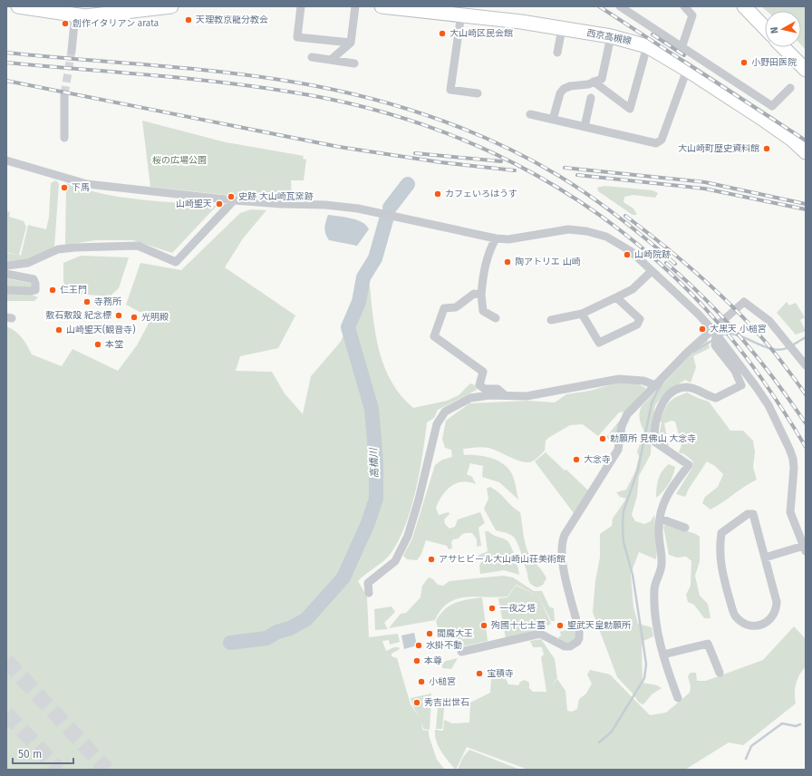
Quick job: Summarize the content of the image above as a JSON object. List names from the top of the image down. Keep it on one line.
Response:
{"streets":{"main road":["西京高槻線"]},"water":["高橋川"],"parks":["桜の広場公園"],"places":["天理教京龍分教会","創作イタリアン arata","大山崎区民会館","小野田医院","大山崎町歴史資料館","下馬","カフェいろはうす","史跡 大山崎瓦窯跡","山崎聖天","山崎院跡","陶アトリエ 山崎","仁王門","寺務所","敷石敷設 紀念標","光明殿","大黒天 小槌宮","山崎聖天(観音寺)","本堂","勅願所 見佛山 大念寺","大念寺","アサヒビール大山崎山荘美術館","一夜之塔","殉國十七士墓","聖武天皇勅願所","閻魔大王","水掛不動","本尊","宝積寺","小槌宮","秀吉出世石"],"scale_bar":"50 m","north":"left"}
